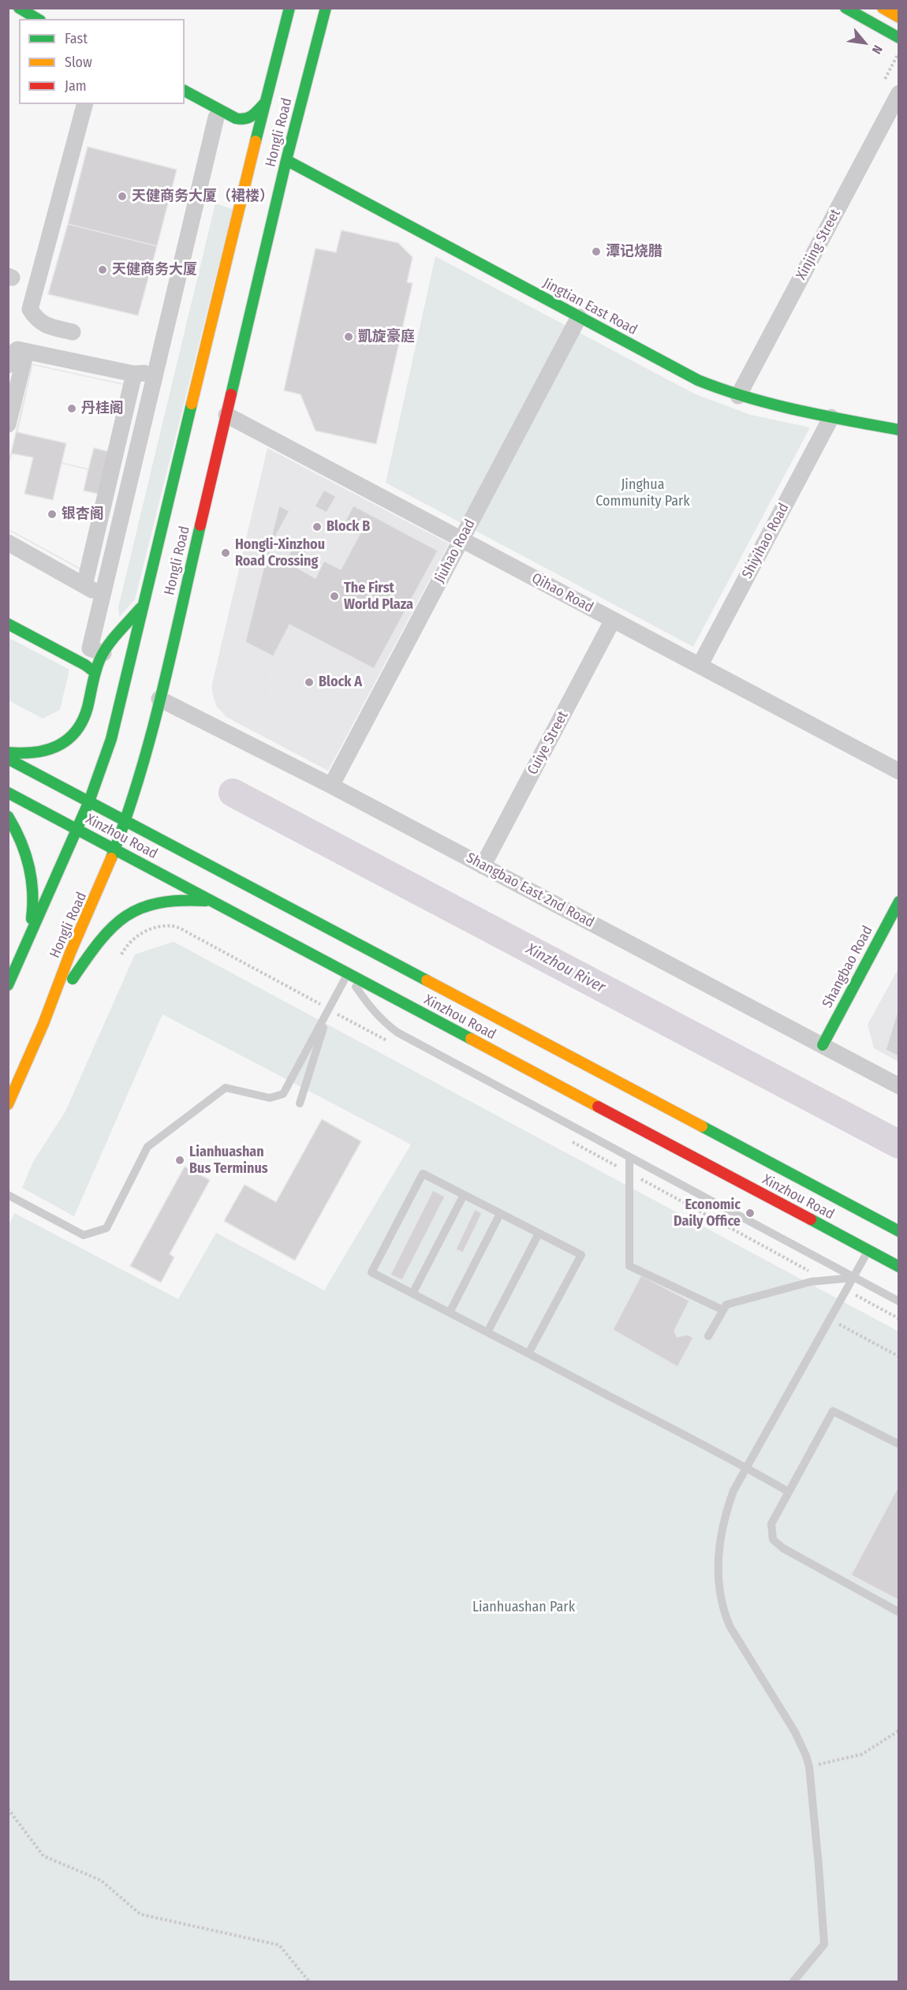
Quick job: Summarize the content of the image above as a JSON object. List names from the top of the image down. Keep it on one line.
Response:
{"streets":{"main road":["Hongli Road","Jingtian East Road","Xinzhou Road","Shangbao Road"],"street":["Xinjing Street","Shiyihao Road","Jiuhao Road","Qihao Road","Cuiye Street","Shangbao East 2nd Road"]},"crossings":[["Hongli Road","Jingtian East Road"],["Hongli Road","Qihao Road"],["Hongli Road","Xinzhou Road"],["Hongli Road","Shangbao East 2nd Road"],["Xinjing Street","Jingtian East Road"],["Jingtian East Road","Shiyihao Road"],["Jingtian East Road","Jiuhao Road"],["Shiyihao Road","Qihao Road"],["Jiuhao Road","Qihao Road"],["Jiuhao Road","Shangbao East 2nd Road"],["Qihao Road","Cuiye Street"],["Cuiye Street","Shangbao East 2nd Road"],["Shangbao East 2nd Road","Shangbao Road"]],"water":["Xinzhou River"],"parks":["Jinghua Community Park","Lianhuashan Park"],"places":["天健商务大厦（裙楼）","潭记烧腊","天健商务大厦","凱旋豪庭","丹桂阁","银杏阁","Block B","Hongli-Xinzhou Road Crossing","The First World Plaza","Block A","Lianhuashan Bus Terminus","Economic Daily Office"],"legend":["Fast","Slow","Jam"],"north":"bottom right"}
